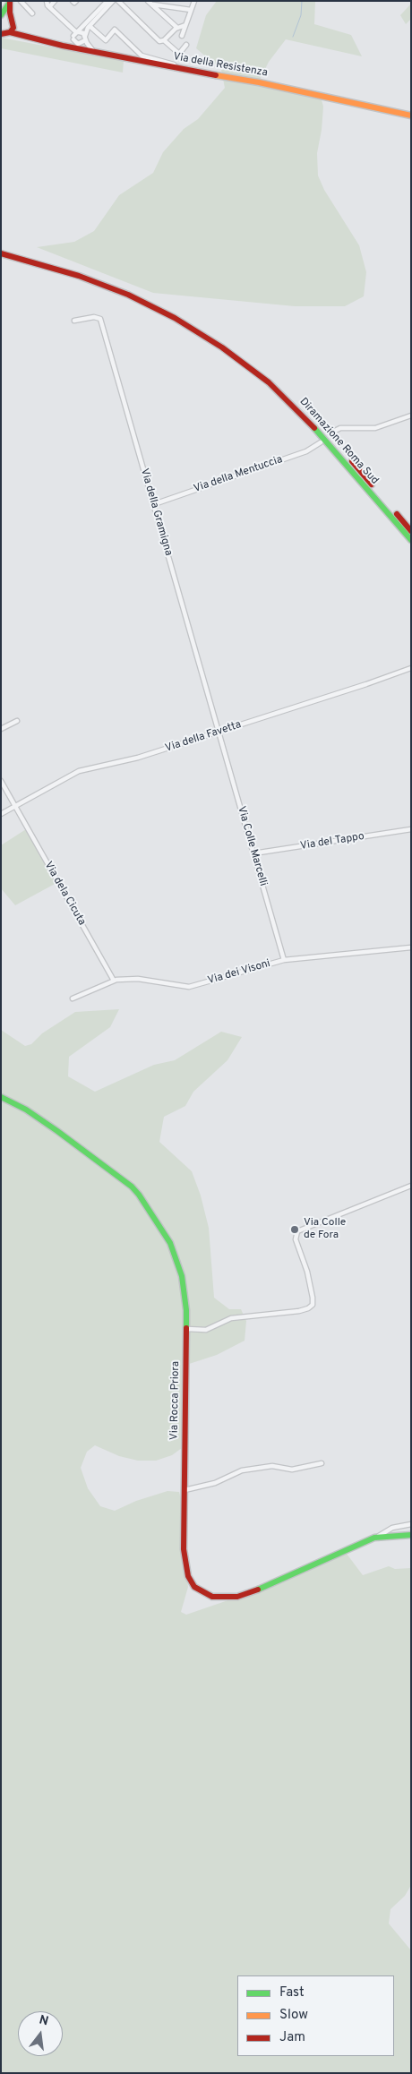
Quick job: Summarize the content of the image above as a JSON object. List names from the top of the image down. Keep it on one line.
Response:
{"streets":{"main road":["Via della Resistenza","Diramazione Roma Sud","Via Rocca Priora"],"street":["Via della Mentuccia","Via della Gramigna","Via della Favetta","Via del Tappo","Via Colle Marcelli","Via dela Cicuta","Via dei Visoni"]},"crossings":[["Via della Mentuccia","Via della Gramigna"],["Via della Gramigna","Via della Favetta"],["Via della Gramigna","Via Colle Marcelli"],["Via della Favetta","Via Colle Marcelli"],["Via della Favetta","Via dela Cicuta"],["Via del Tappo","Via Colle Marcelli"],["Via Colle Marcelli","Via dei Visoni"],["Via dela Cicuta","Via dei Visoni"]],"places":["Via Colle de Fora"],"legend":["Fast","Slow","Jam"],"north":"top"}
